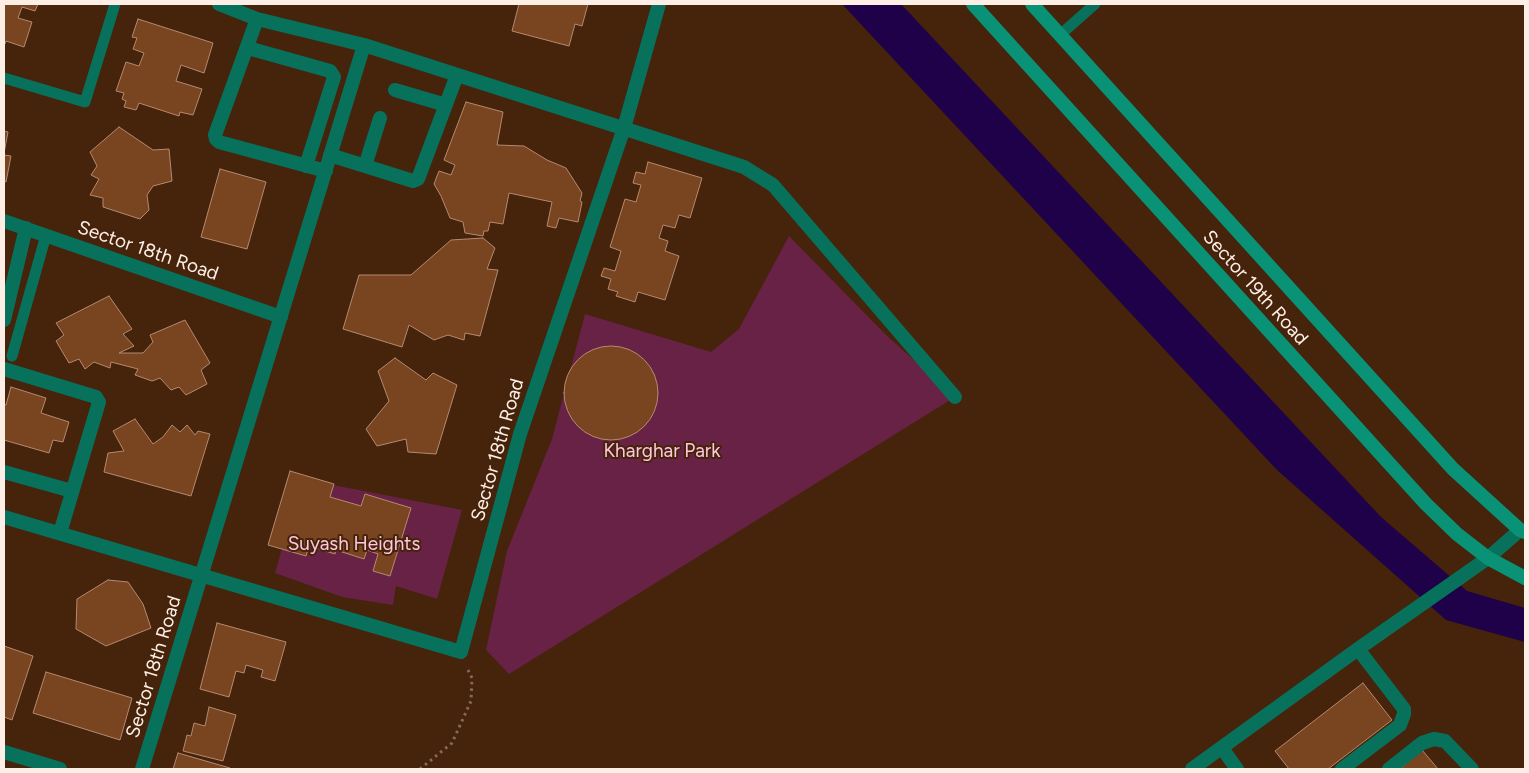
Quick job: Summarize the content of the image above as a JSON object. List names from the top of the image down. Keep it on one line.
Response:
{"streets":{"main road":["Sector 19th Road"],"street":["Sector 18th Road"]},"parks":["Kharghar Park","Suyash Heights"]}
